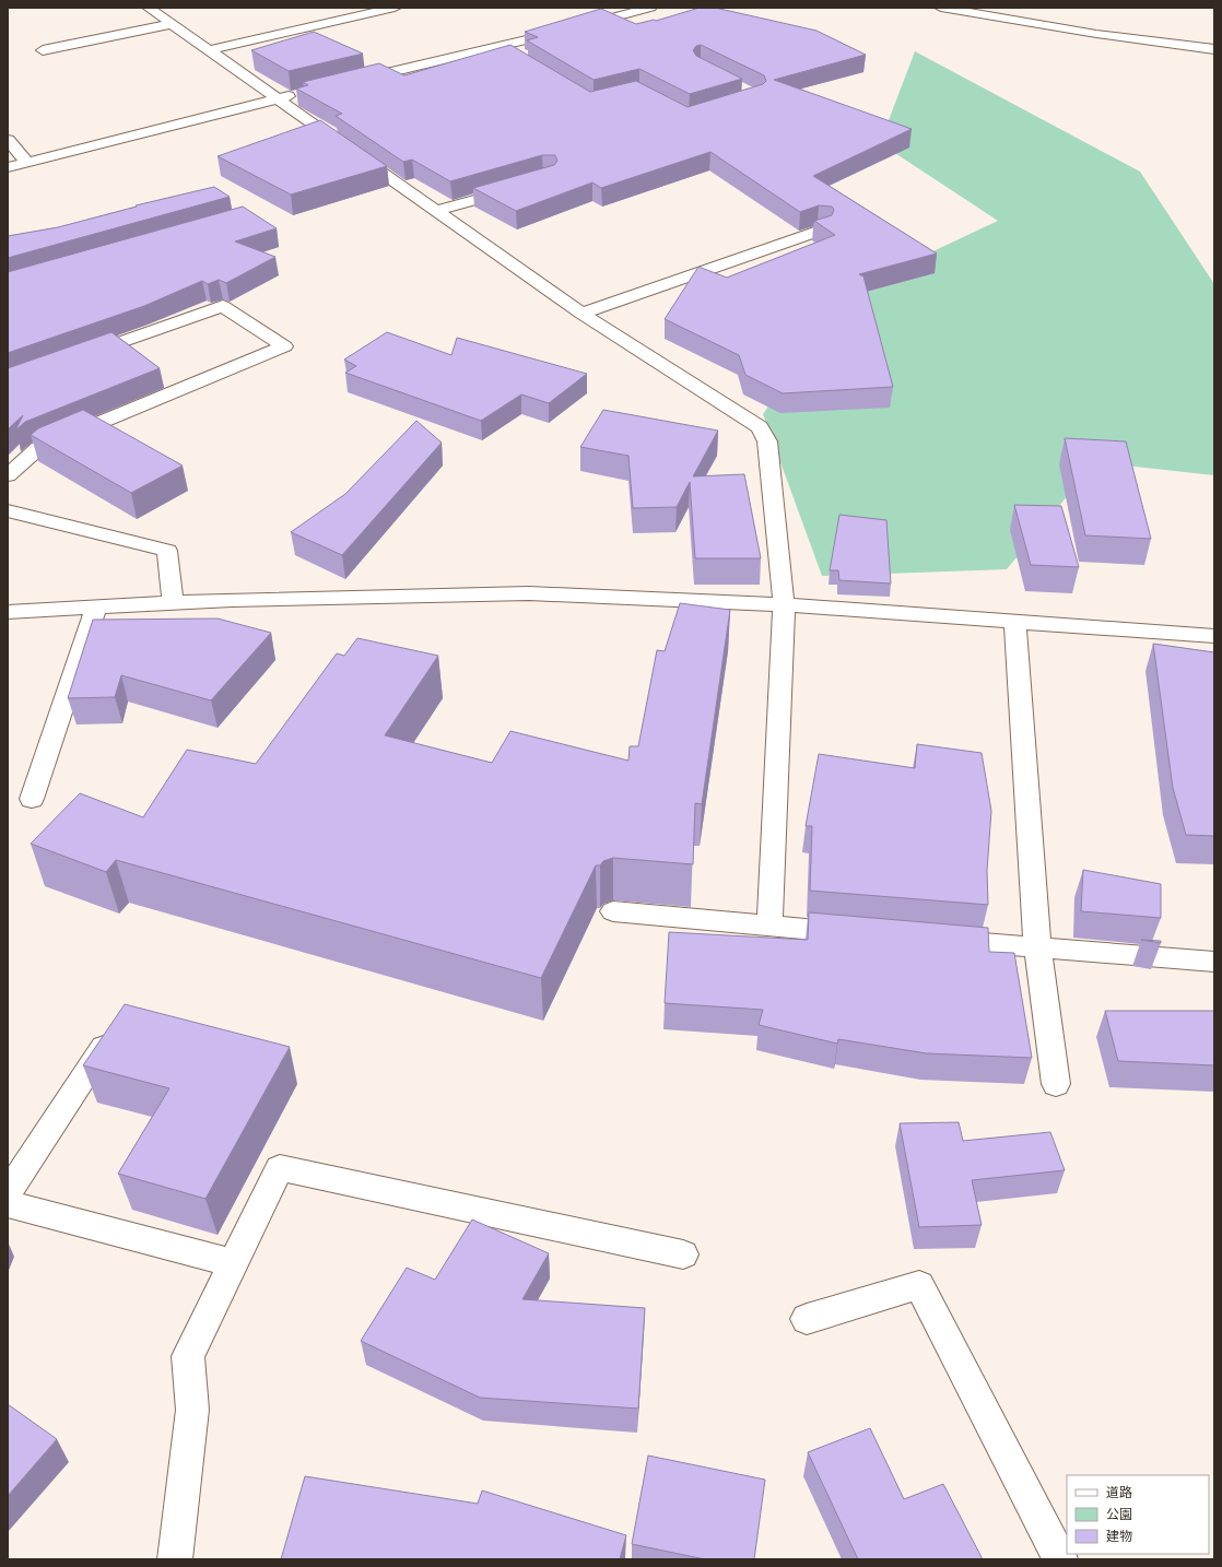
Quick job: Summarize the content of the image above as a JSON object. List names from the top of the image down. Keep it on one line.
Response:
{"legend":["道路","公園","建物"]}
